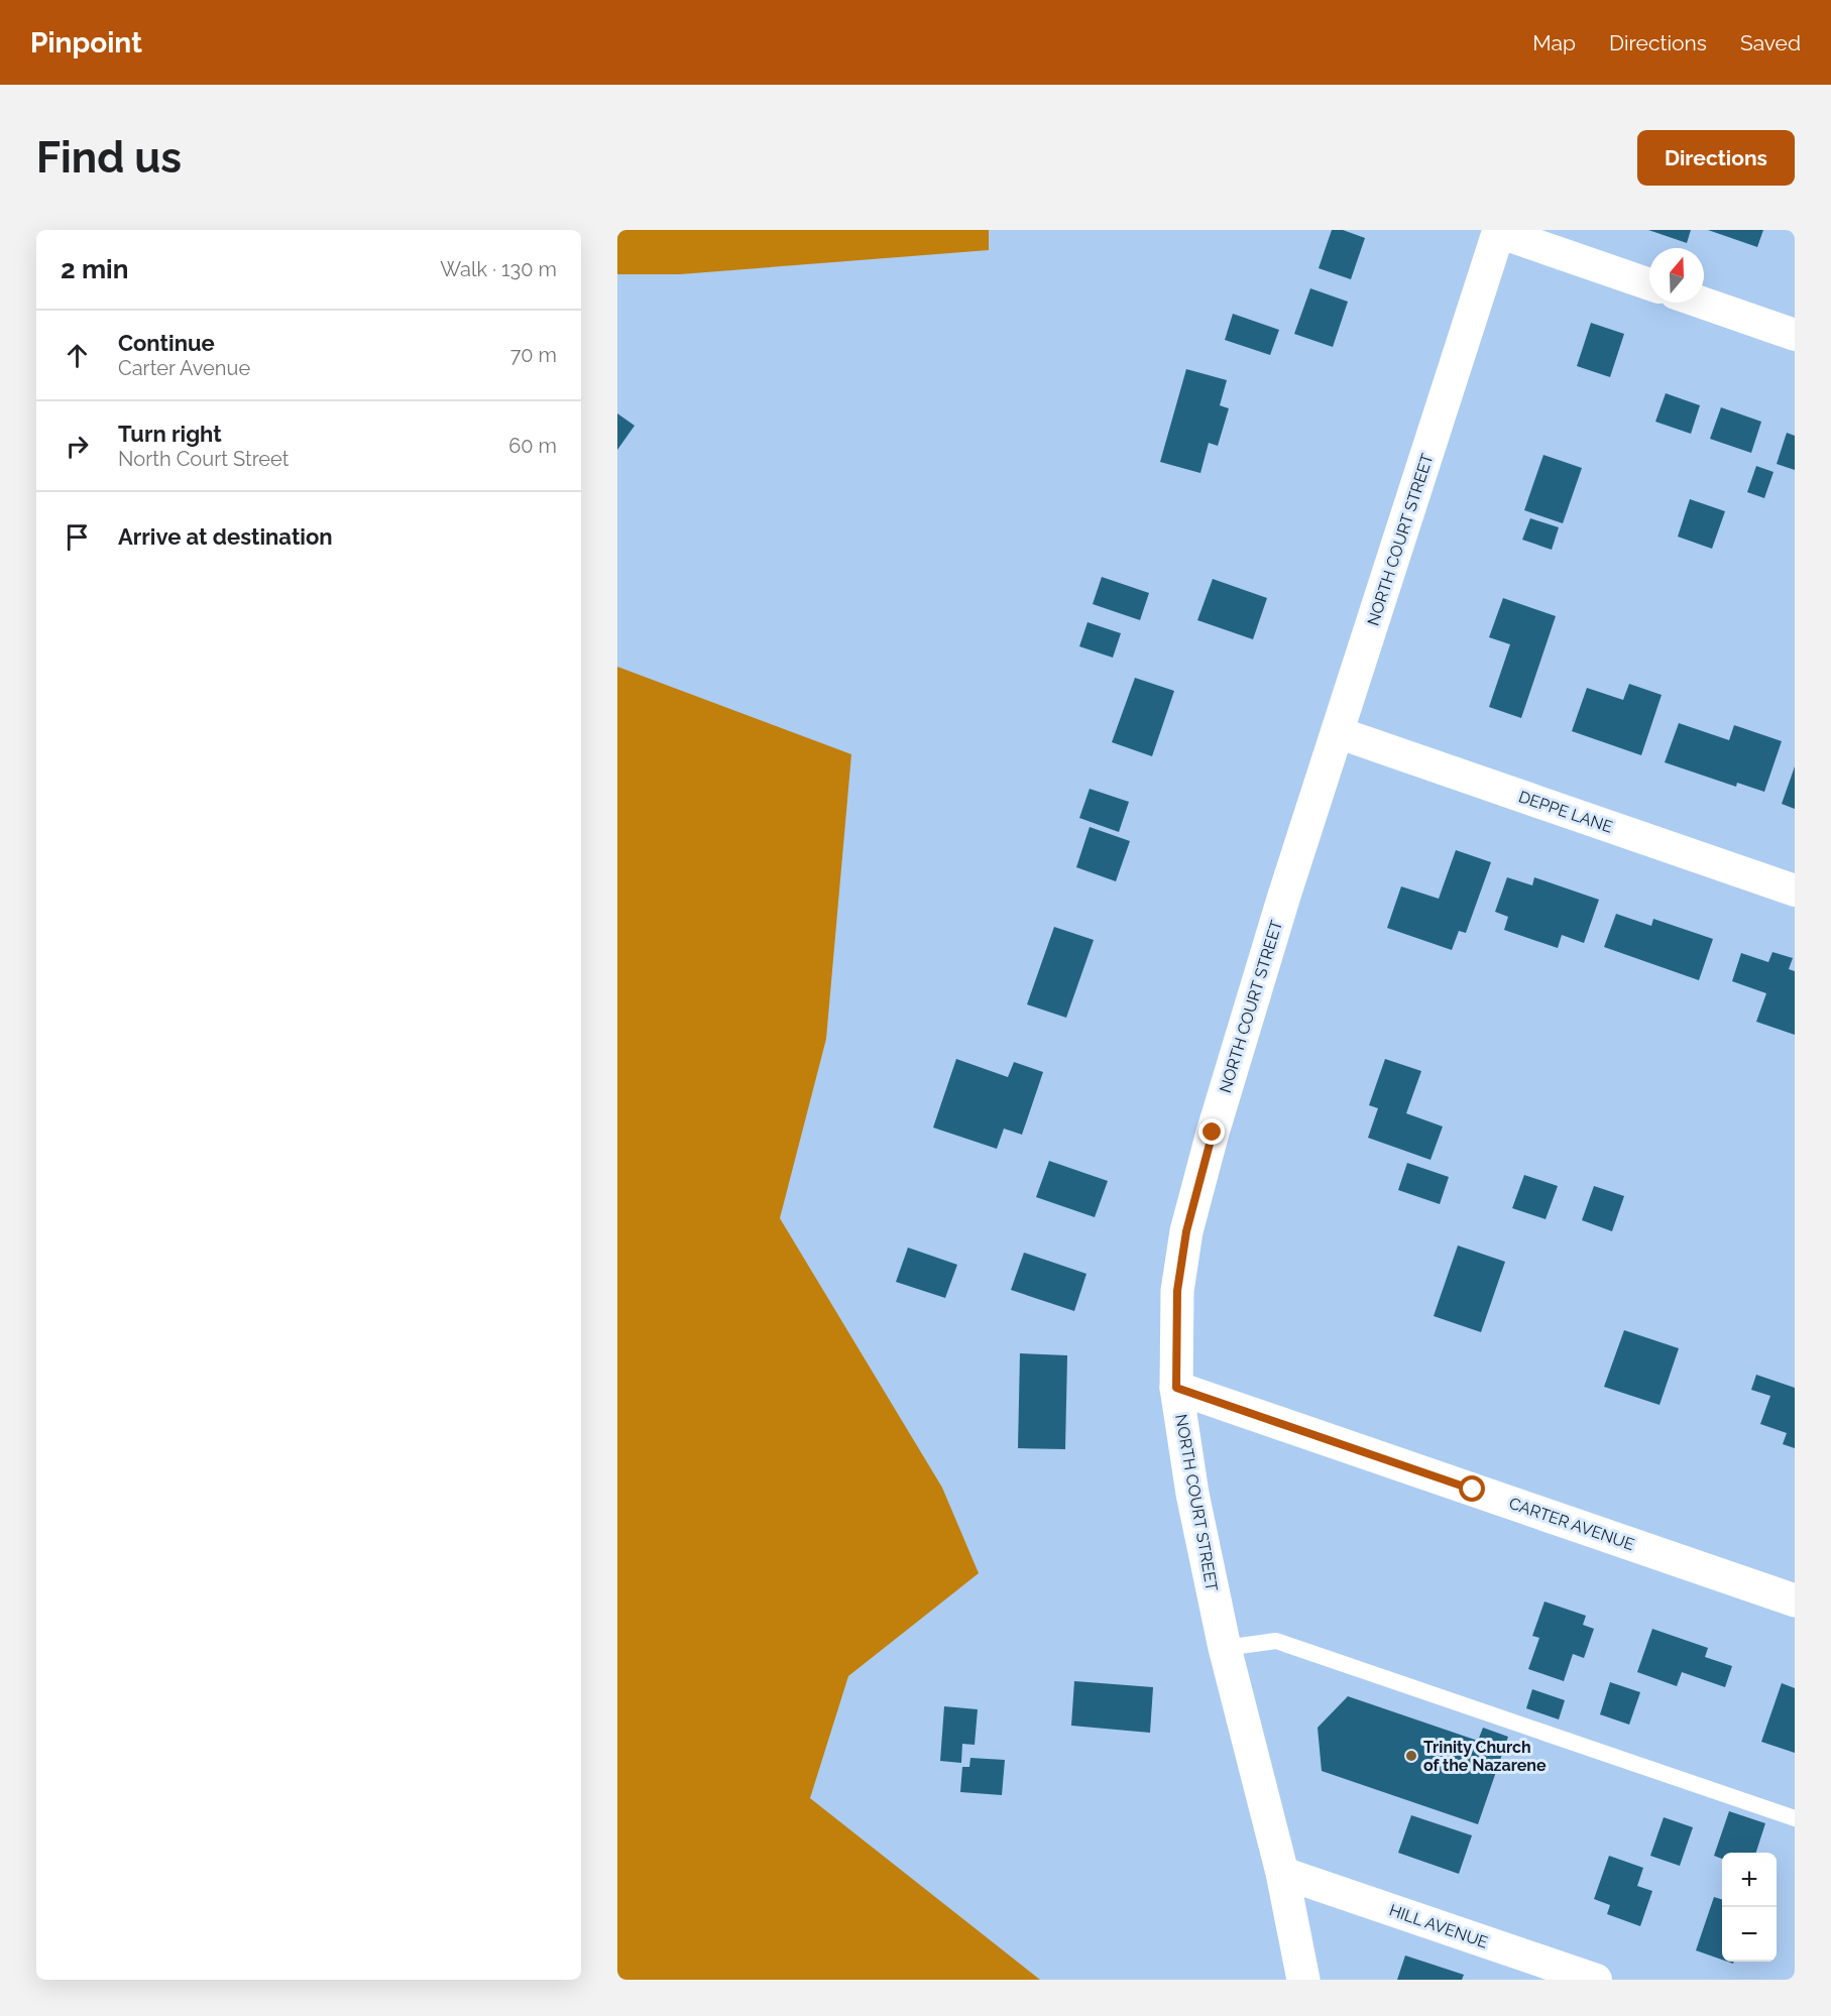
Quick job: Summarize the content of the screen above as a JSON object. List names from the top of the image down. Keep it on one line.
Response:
{"streets":{"main road":["NORTH COURT STREET","CARTER AVENUE"],"street":["DEPPE LANE","HILL AVENUE"]},"crossings":[["NORTH COURT STREET","DEPPE LANE"],["NORTH COURT STREET","CARTER AVENUE"],["NORTH COURT STREET","HILL AVENUE"]],"places":["Trinity Church of the Nazarene"],"north":"top","page":{"header":"Pinpoint","nav":["Map","Directions","Saved"],"buttons":"Directions","title":"Find us","heading":["2 min","Walk · 130 m"],"list":[["Continue","Carter Avenue","70 m"],["Turn right","North Court Street","60 m"],"Arrive at destination"],"map_buttons":["+","−"]}}
